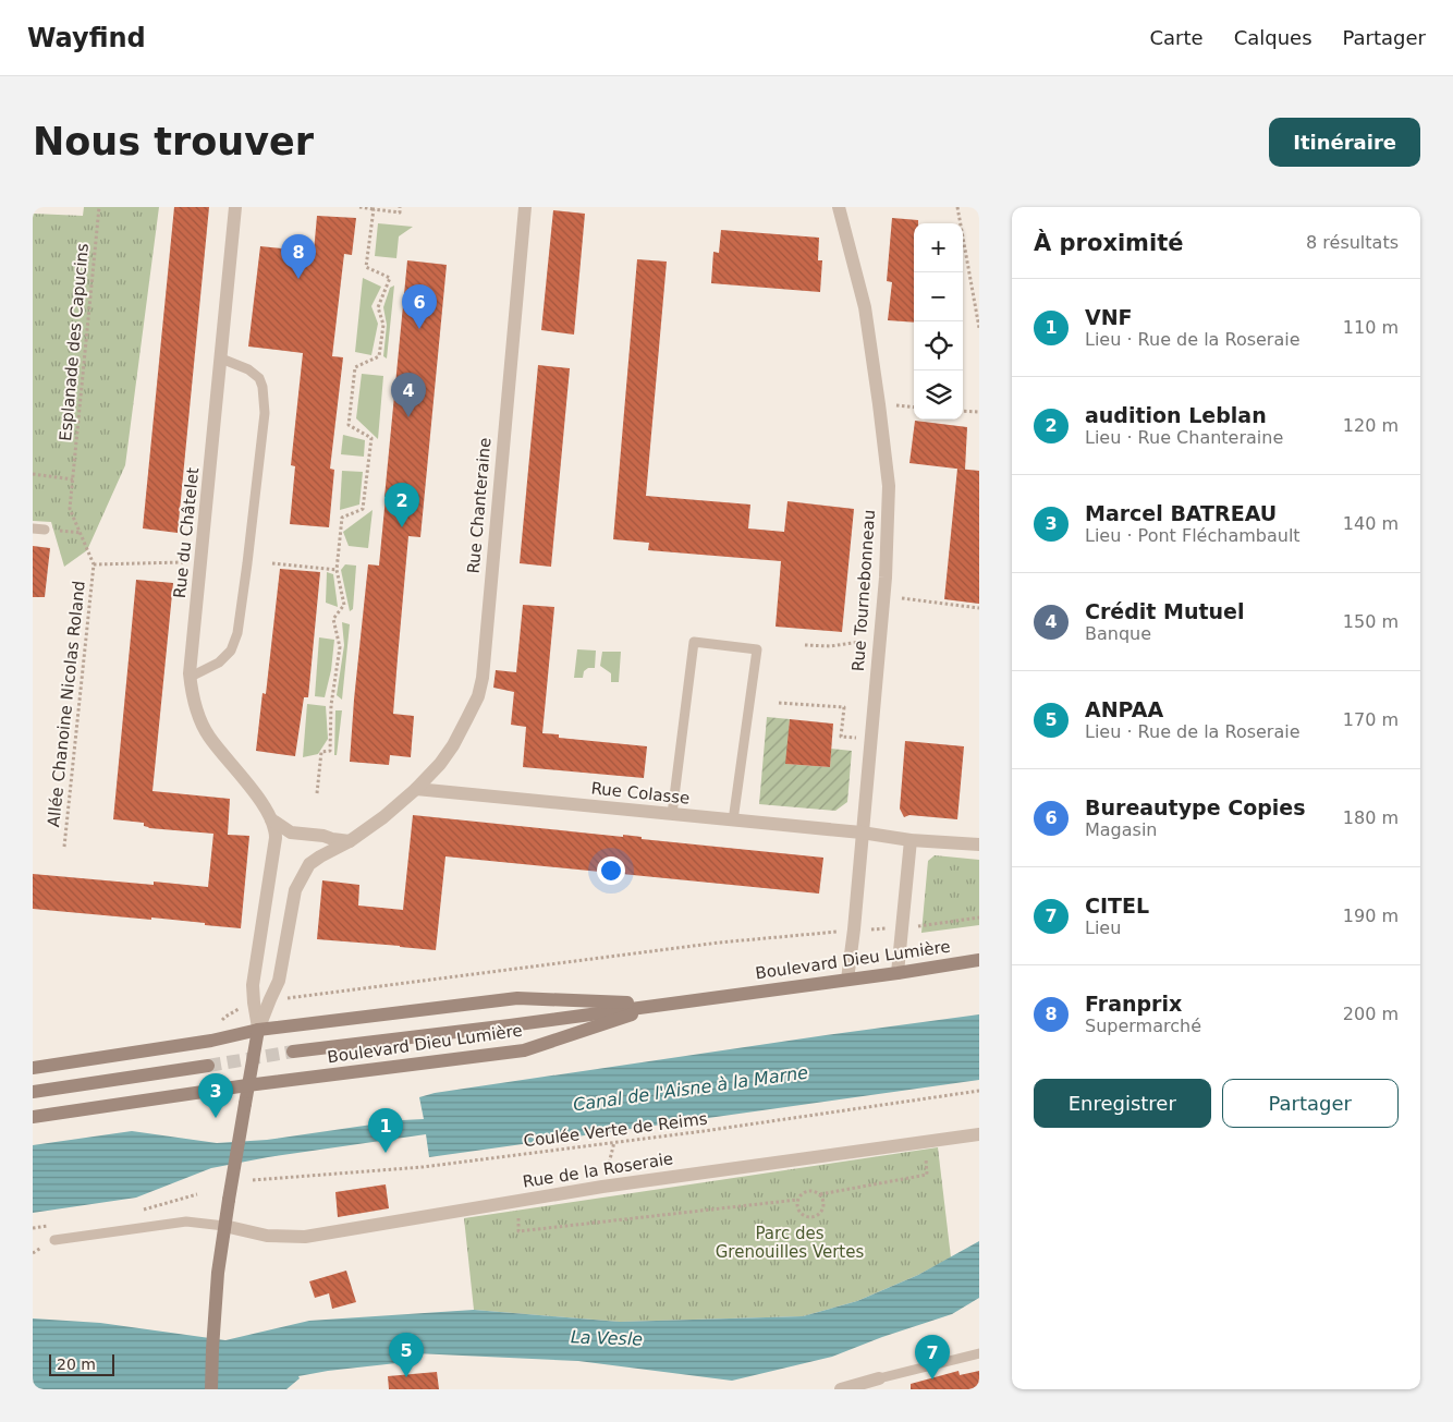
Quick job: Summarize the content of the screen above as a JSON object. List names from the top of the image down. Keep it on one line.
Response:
{"streets":{"street":["Rue Chanteraine","Rue du Châtelet","Rue Tournebonneau","Rue Colasse","Boulevard Dieu Lumière","Rue de la Roseraie"],"path":["Esplanade des Capucins","Allée Chanoine Nicolas Roland","Coulée Verte de Reims"]},"crossings":[["Esplanade des Capucins","Allée Chanoine Nicolas Roland"],["Rue Chanteraine","Rue Colasse"],["Rue Chanteraine","Boulevard Dieu Lumière"],["Rue Tournebonneau","Rue Colasse"],["Rue Tournebonneau","Boulevard Dieu Lumière"]],"water":["Canal de l'Aisne à la Marne","La Vesle"],"parks":["Parc des Grenouilles Vertes"],"scale_bar":"20 m","page":{"header":"Wayfind","nav":["Carte","Calques","Partager"],"buttons":["Itinéraire",["Enregistrer","Partager"]],"title":"Nous trouver","heading":["À proximité","8 résultats"],"map_buttons":["+","−"],"pins":["8","6","4","2","3","1","5","7"],"list":[{"mark":"1","name":"VNF","note":"Lieu · Rue de la Roseraie","value":"110 m"},{"mark":"2","name":"audition Leblan","note":"Lieu · Rue Chanteraine","value":"120 m"},{"mark":"3","name":"Marcel BATREAU","note":"Lieu · Pont Fléchambault","value":"140 m"},{"mark":"4","name":"Crédit Mutuel","note":"Banque","value":"150 m"},{"mark":"5","name":"ANPAA","note":"Lieu · Rue de la Roseraie","value":"170 m"},{"mark":"6","name":"Bureautype Copies","note":"Magasin","value":"180 m"},{"mark":"7","name":"CITEL","note":"Lieu","value":"190 m"},{"mark":"8","name":"Franprix","note":"Supermarché","value":"200 m"}],"scale":"20 m"}}
